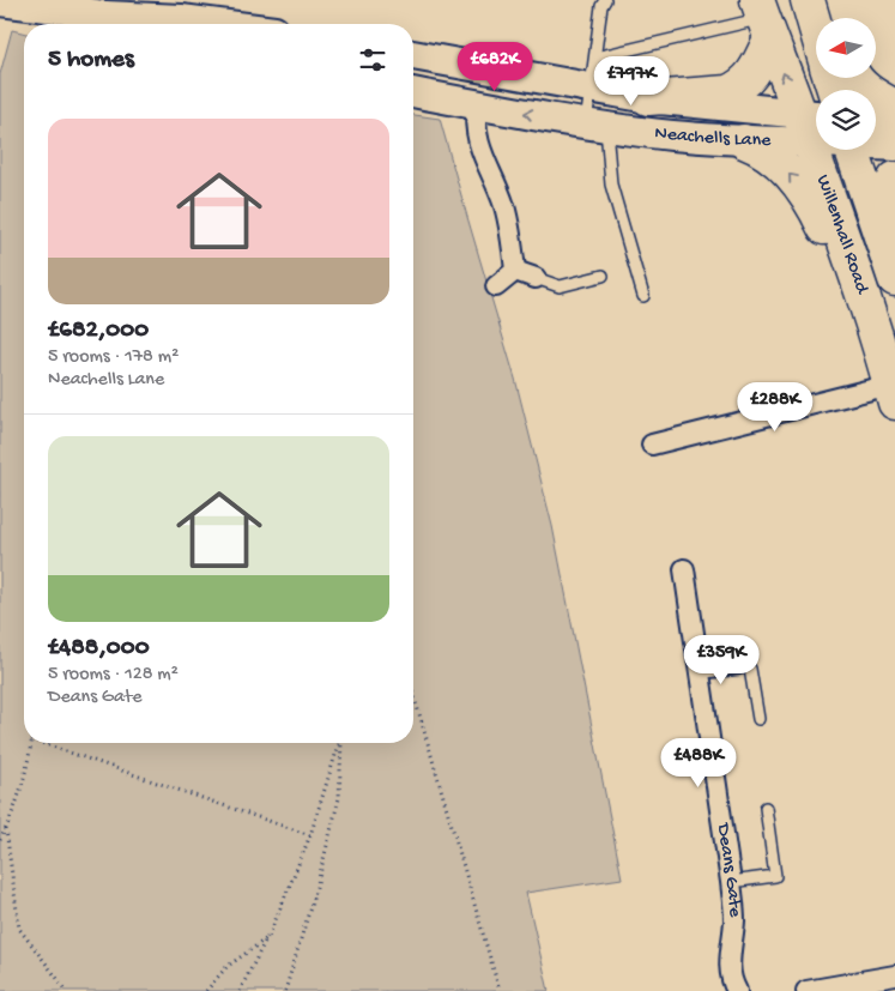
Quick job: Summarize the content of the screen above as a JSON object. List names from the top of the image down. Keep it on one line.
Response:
{"streets":{"highway":["Willenhall Road"],"street":["Neachells Lane","Deans Gate"]},"crossings":[["Neachells Lane","Willenhall Road"]],"north":"left","page":{"heading":"5 homes","price":["£682K","£797K","£288K","£359K","£488K"],"list":[{"name":"£682,000","note":"5 rooms · 178 m² · Neachells Lane"},{"name":"£488,000","note":"5 rooms · 128 m² · Deans Gate"}]}}
